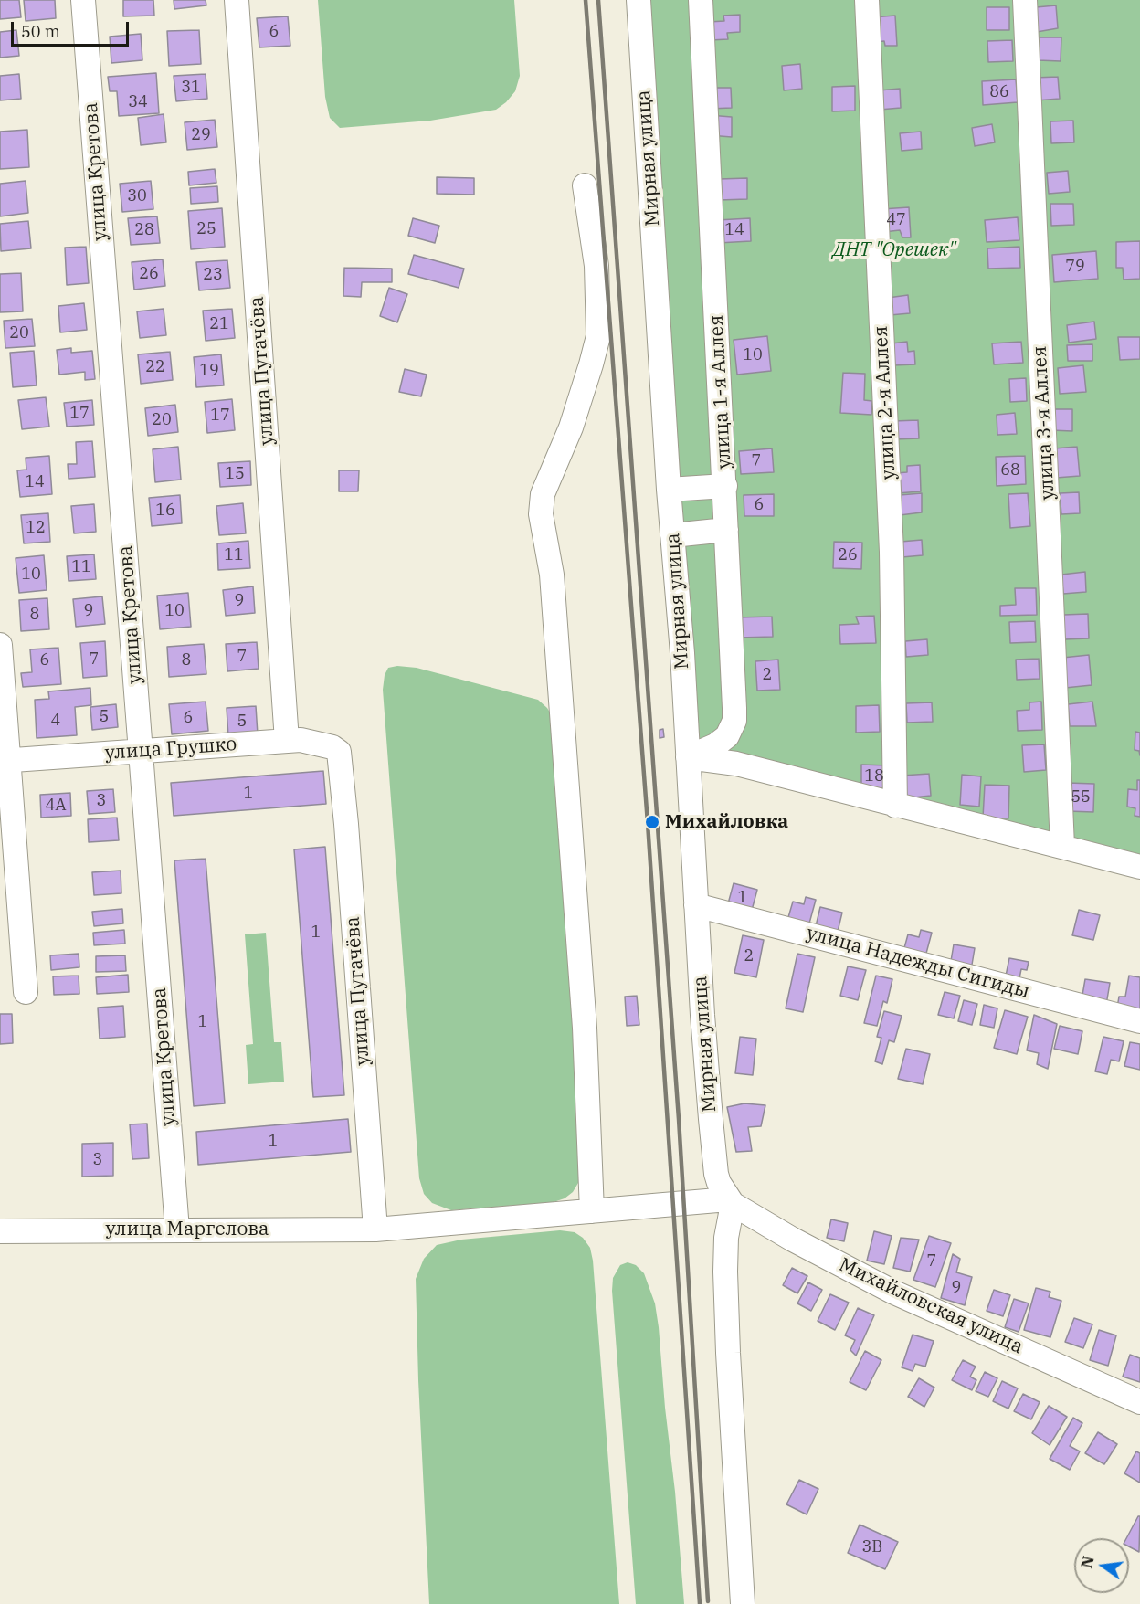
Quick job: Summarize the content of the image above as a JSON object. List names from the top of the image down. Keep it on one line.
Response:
{"streets":{"street":["Мирная улица","улица Кретова","улица Пугачёва","улица 1-я Аллея","улица 2-я Аллея","улица 3-я Аллея","улица Грушко","улица Надежды Сигиды","улица Маргелова","Михайловская улица"]},"crossings":[["Мирная улица","улица 1-я Аллея"],["Мирная улица","улица Надежды Сигиды"],["Мирная улица","улица Маргелова"],["Мирная улица","Михайловская улица"],["улица Кретова","улица Грушко"],["улица Кретова","улица Маргелова"],["улица Пугачёва","улица Грушко"],["улица Пугачёва","улица Маргелова"],["улица Маргелова","Михайловская улица"]],"parks":["ДНТ \"Орешек\""],"places":["Михайловка"],"house_numbers":["6","31","86","34","29","30","47","25","28","14","79","26","23","21","20","10","22","19","17","17","20","7","68","15","14","6","16","12","11","26","11","10","9","9","10","8","7","7","6","8","2","5","6","4","5","18","1","55","3","4А","1","1","2","1","1","3","7","9","3В"],"scale_bar":"50 m","north":"left"}
